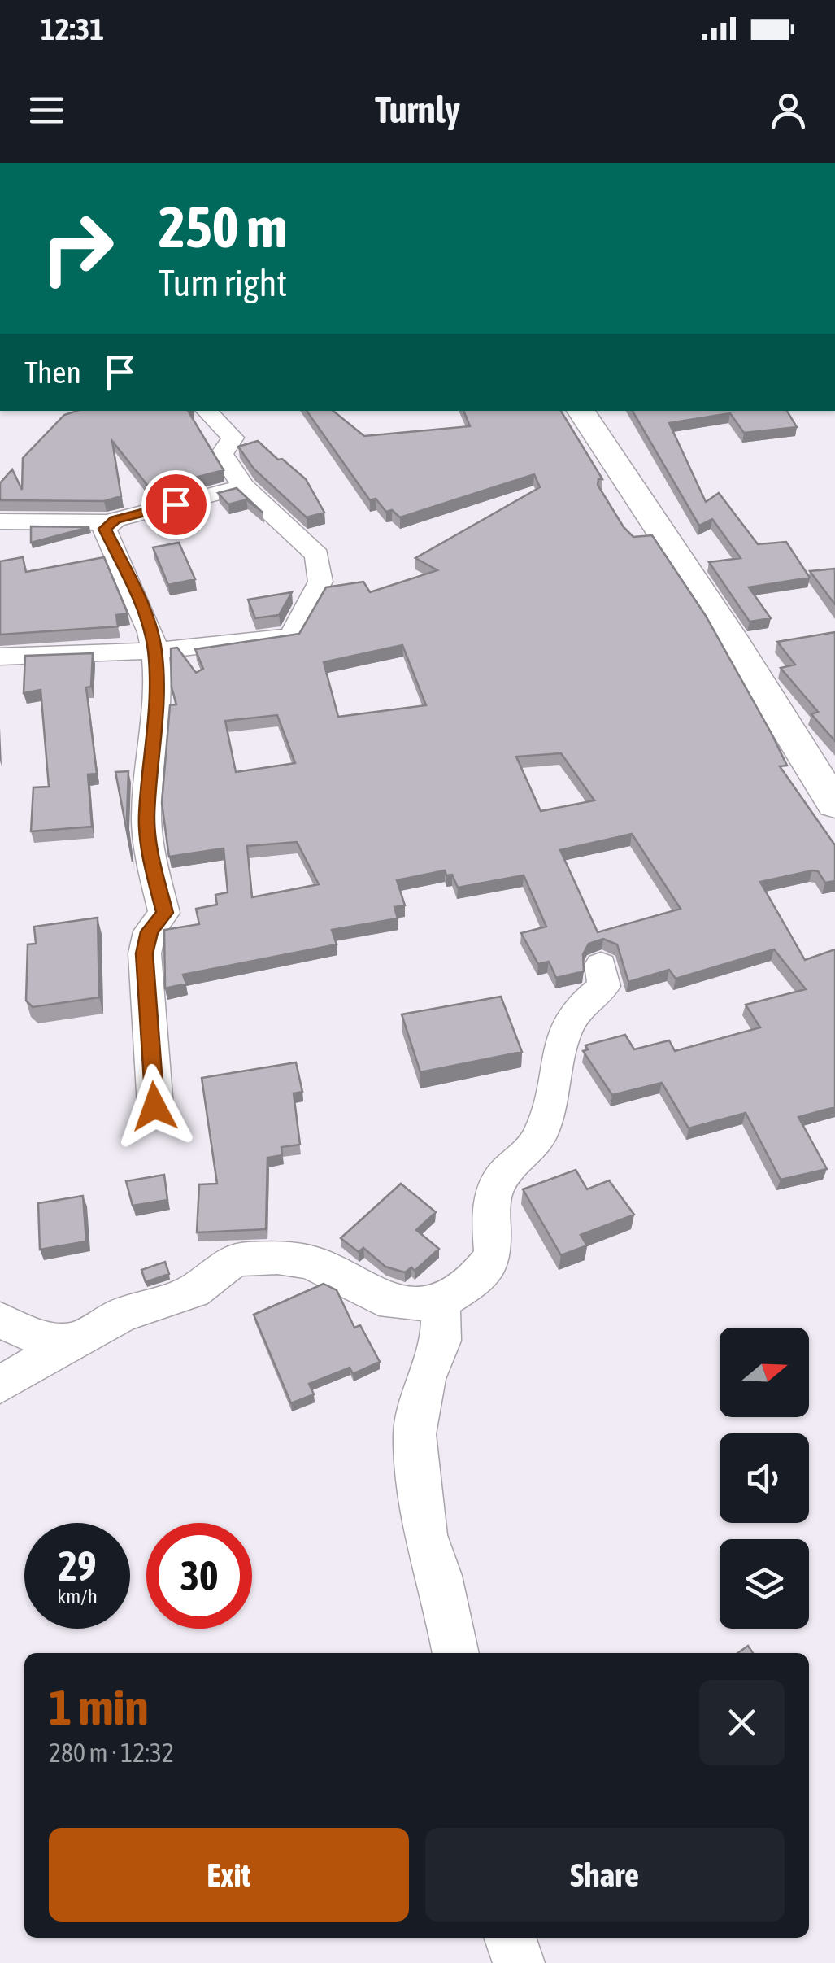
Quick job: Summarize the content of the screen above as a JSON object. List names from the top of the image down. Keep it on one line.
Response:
{"north":"right","page":{"status":"12:31","header":"Turnly","turn":["250 m","Turn right"],"then":"Then","speed":"29 km/h","limit":"30","heading":["1 min","280 m · 12:32"],"buttons":["Exit","Share"]}}
